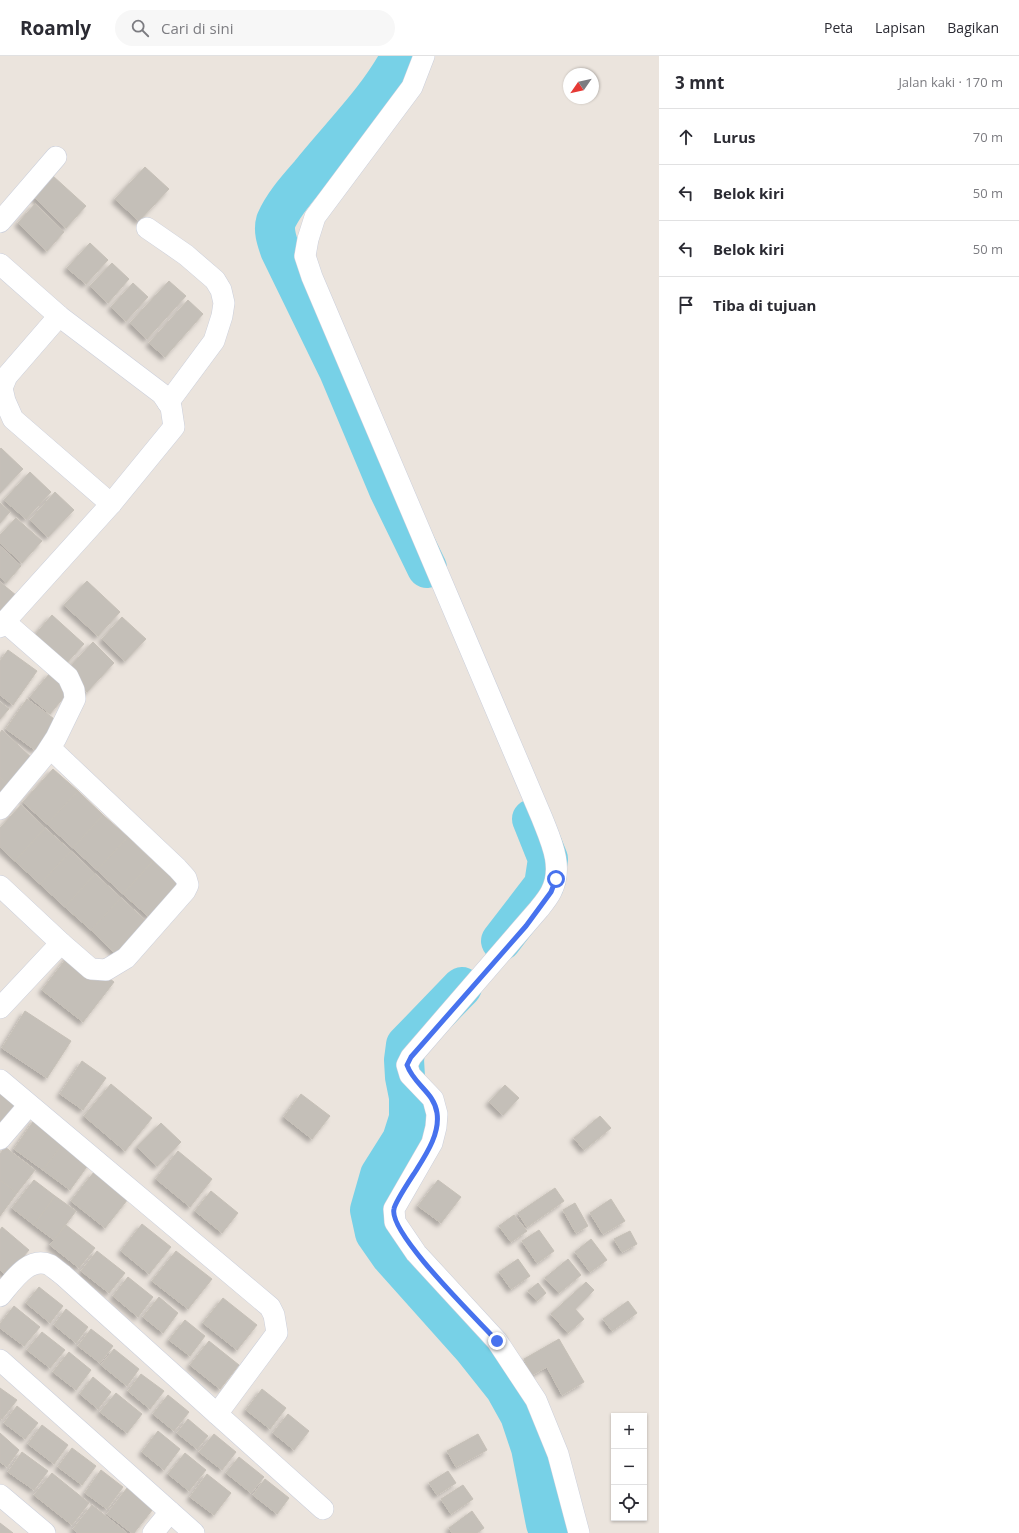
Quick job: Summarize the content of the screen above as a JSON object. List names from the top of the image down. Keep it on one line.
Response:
{"north":"bottom left","page":{"header":"Roamly","search":"Cari di sini","nav":["Peta","Lapisan","Bagikan"],"heading":["3 mnt","Jalan kaki · 170 m"],"list":[["Lurus","70 m"],["Belok kiri","50 m"],["Belok kiri","50 m"],"Tiba di tujuan"],"map_buttons":["+","−"]}}
